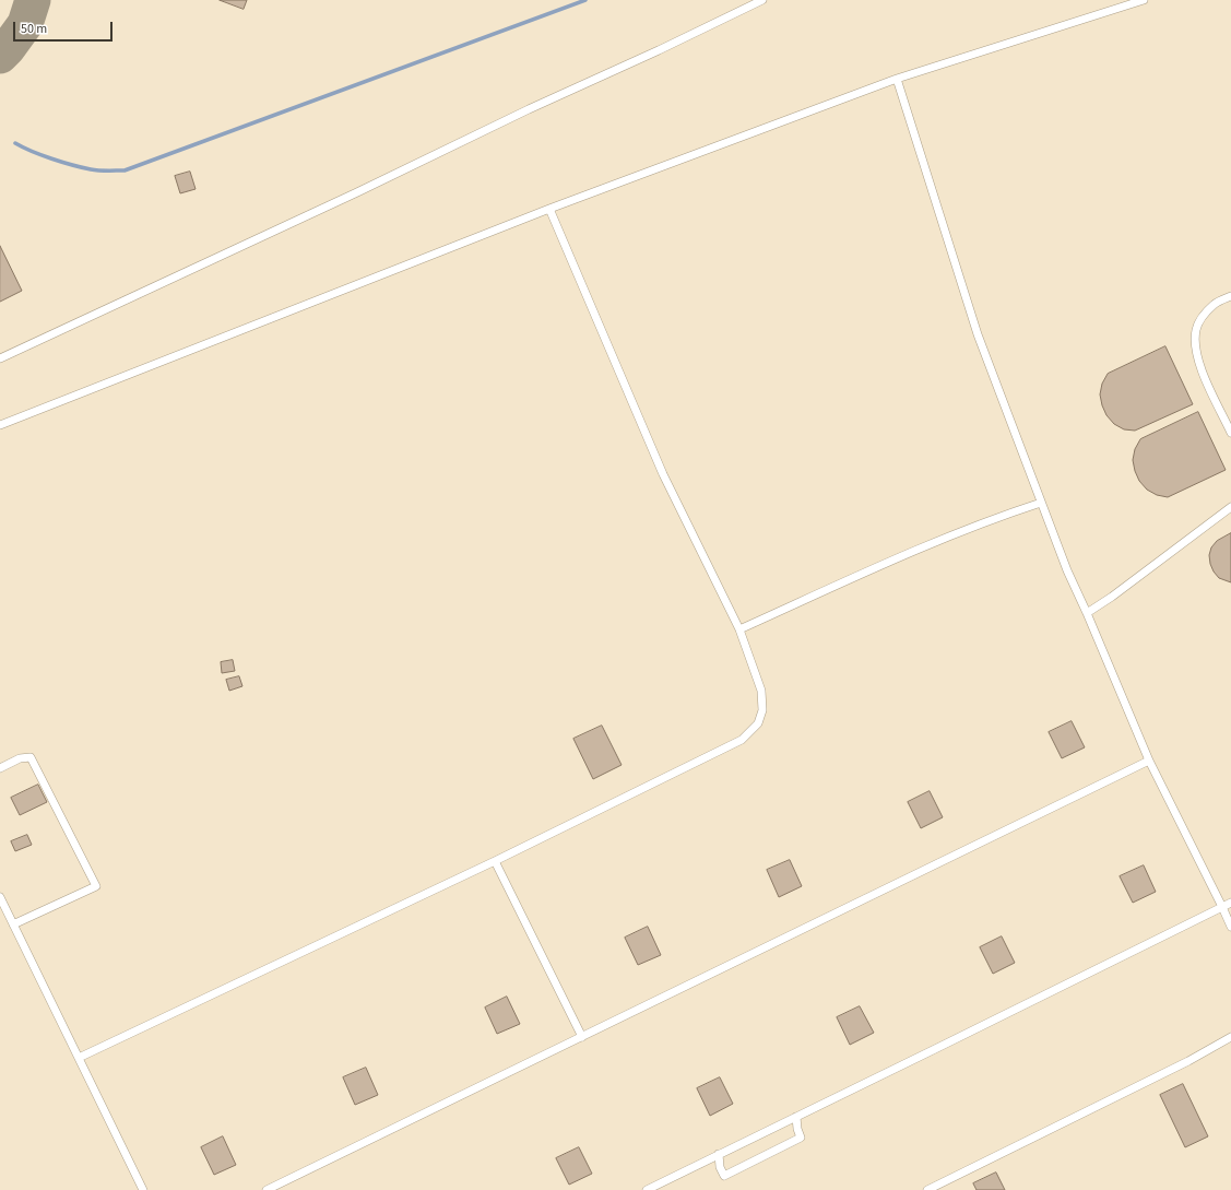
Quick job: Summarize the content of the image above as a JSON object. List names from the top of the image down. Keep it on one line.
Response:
{"scale_bar":"50 m"}
